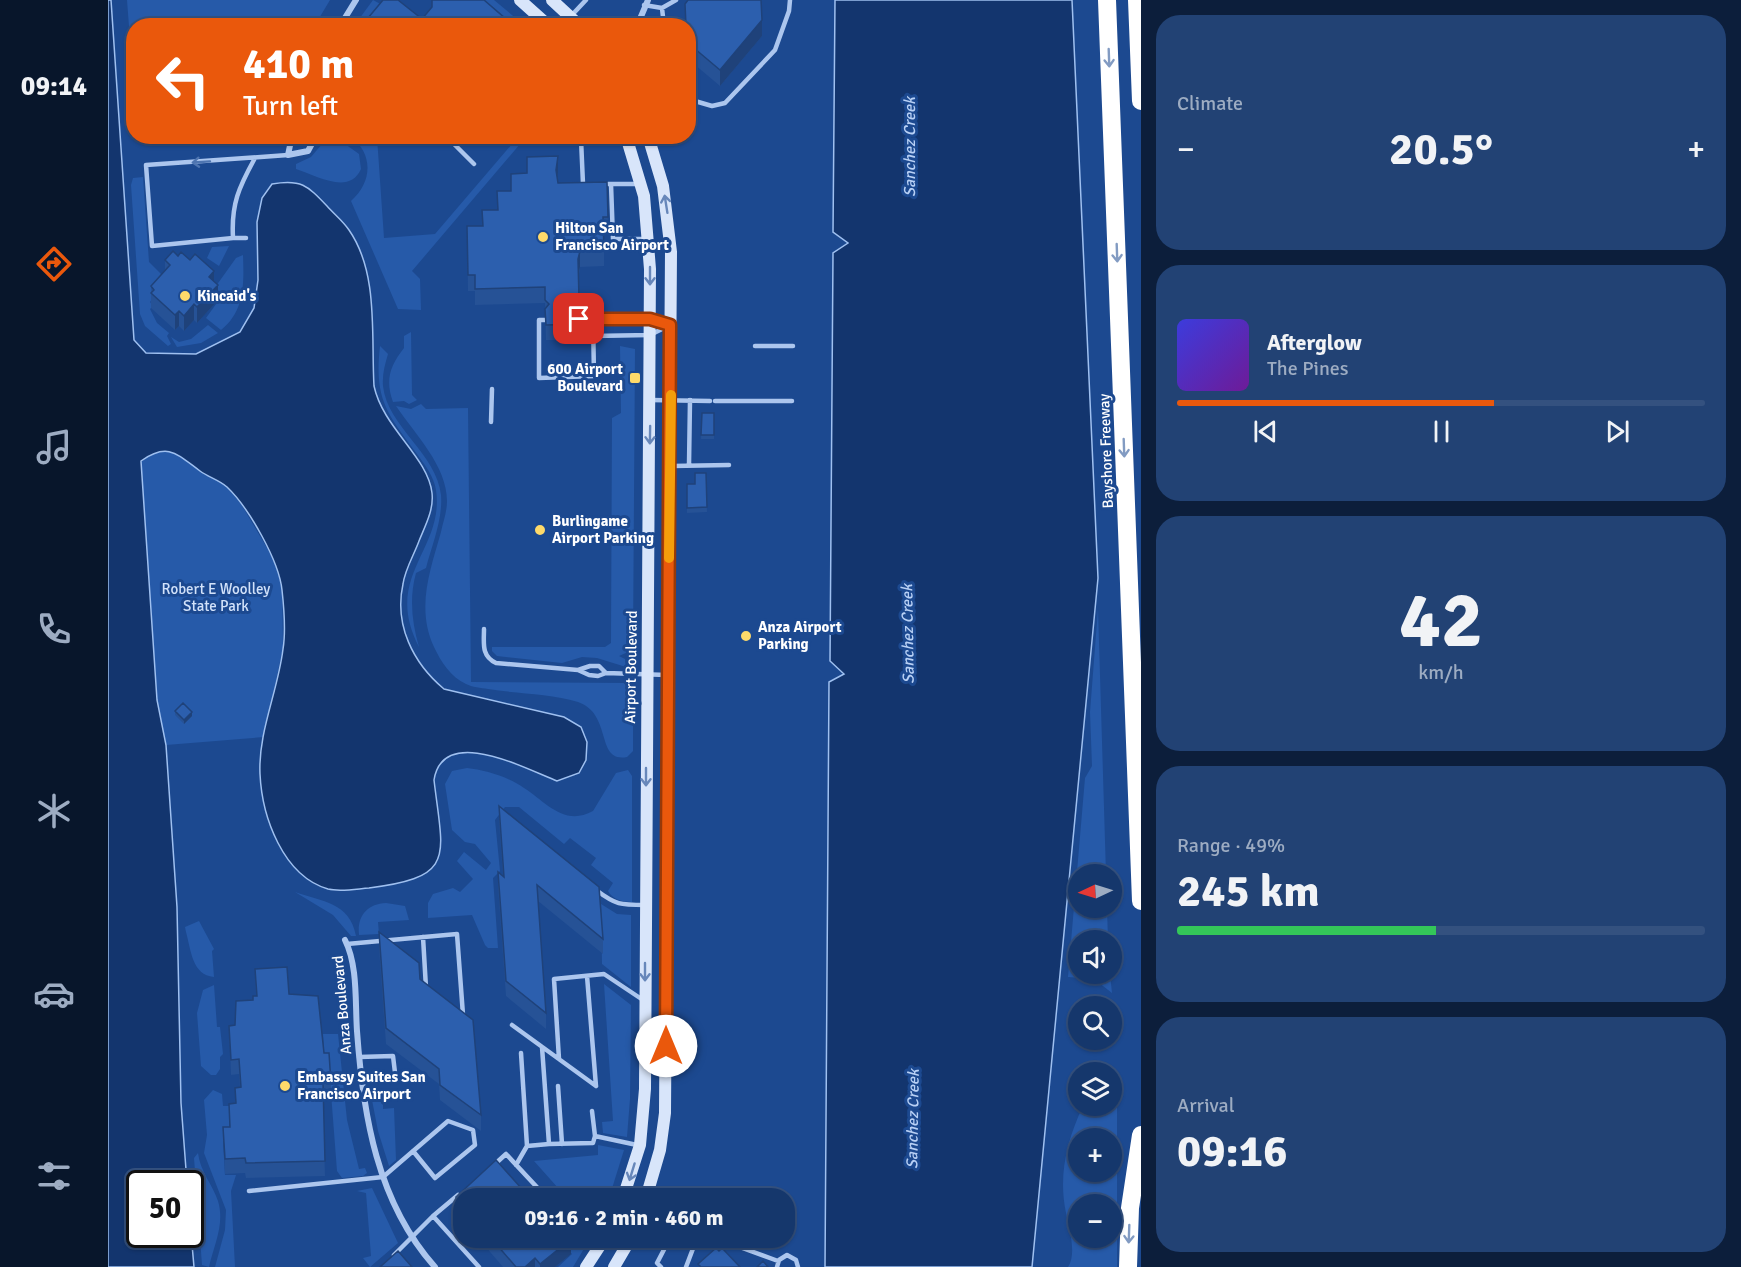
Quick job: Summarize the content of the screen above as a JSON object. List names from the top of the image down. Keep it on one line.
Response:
{"streets":{"highway":["Bayshore Freeway"],"main road":["Airport Boulevard"],"street":["Anza Boulevard"]},"one_way":["Bayshore Freeway"],"water":["Sanchez Creek"],"parks":["Robert E Woolley State Park"],"places":{"other":["Hilton San Francisco Airport","Kincaid's","Burlingame Airport Parking","Anza Airport Parking","Embassy Suites San Francisco Airport"],"transit":["600 Airport Boulevard"]},"north":"left","page":{"tabs":"09:14","tile":["Climate",["42","km/h"],["Range · 49%","245 km"],["Arrival","09:16"]],"turn":["410 m","Turn left"],"heat":["−","20.5°","+"],"song":["Afterglow","The Pines"],"map_buttons":["+","−"],"limit":"50","trip":"09:16 · 2 min · 460 m"}}
